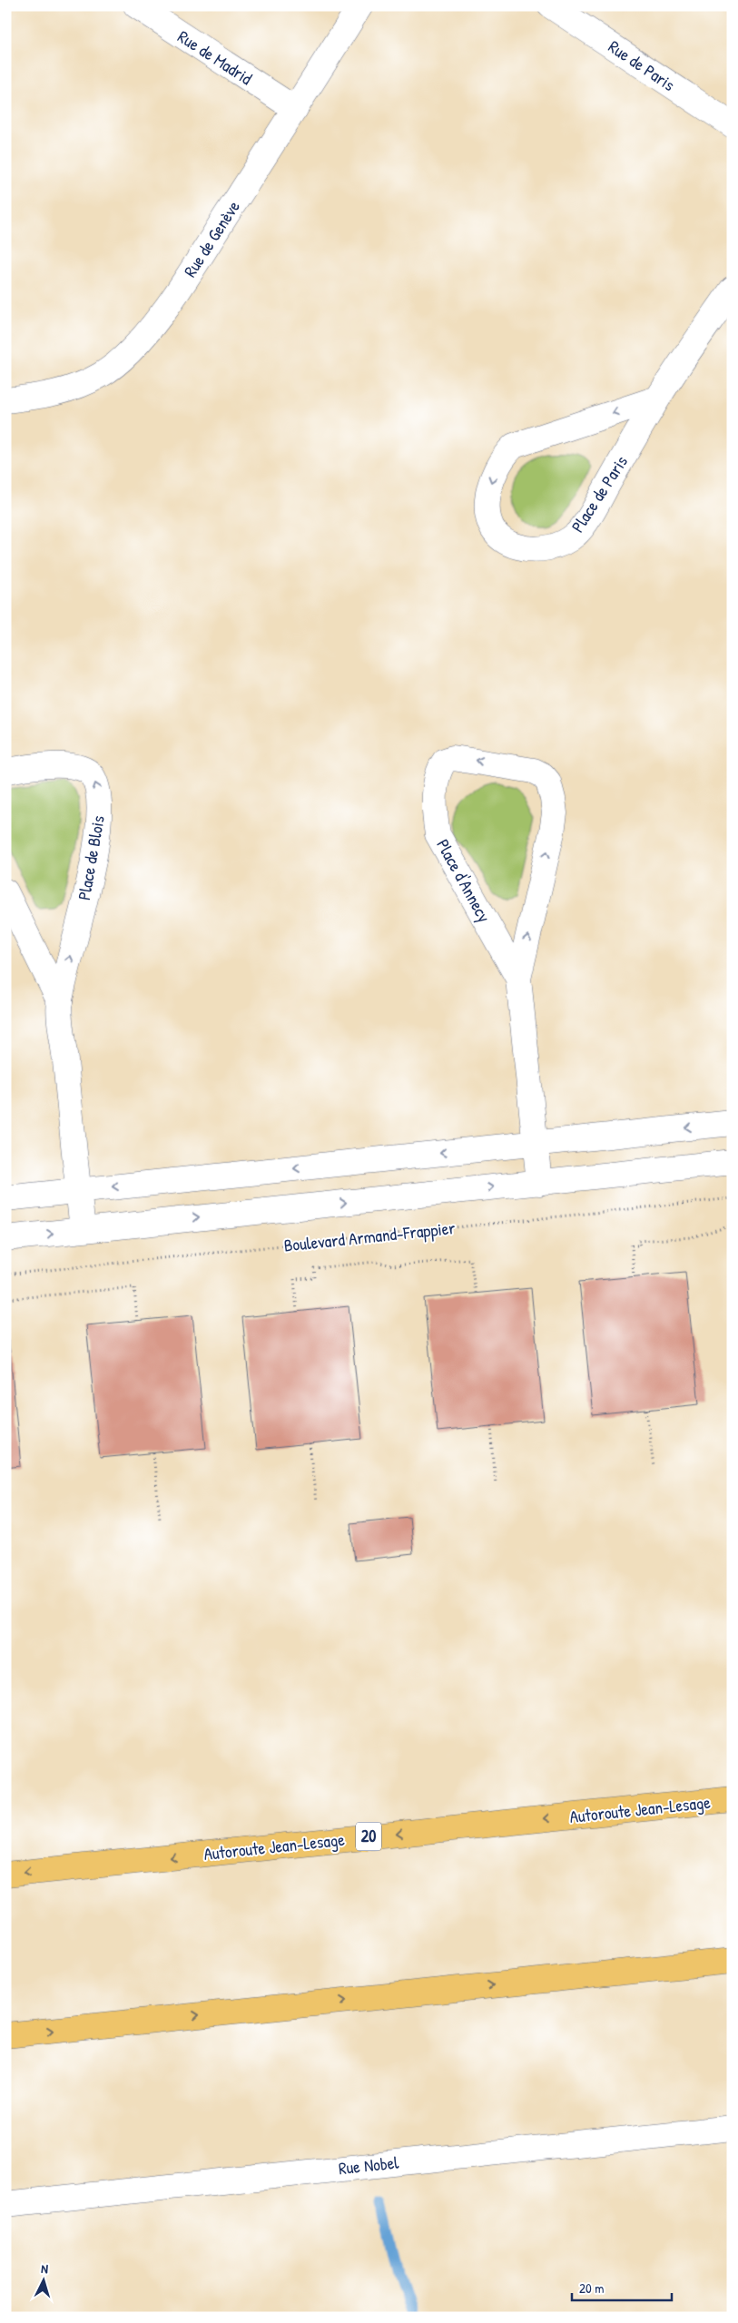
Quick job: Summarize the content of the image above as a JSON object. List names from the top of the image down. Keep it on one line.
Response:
{"streets":{"highway":["Autoroute Jean-Lesage","20"],"street":["Rue de Madrid","Rue de Paris","Rue de Genève","Place de Paris","Place de Blois","Place d'Annecy","Rue Nobel"],"path":["Boulevard Armand-Frappier"]},"crossings":[["Rue de Madrid","Rue de Genève"]],"scale_bar":"20 m","north":"top"}
